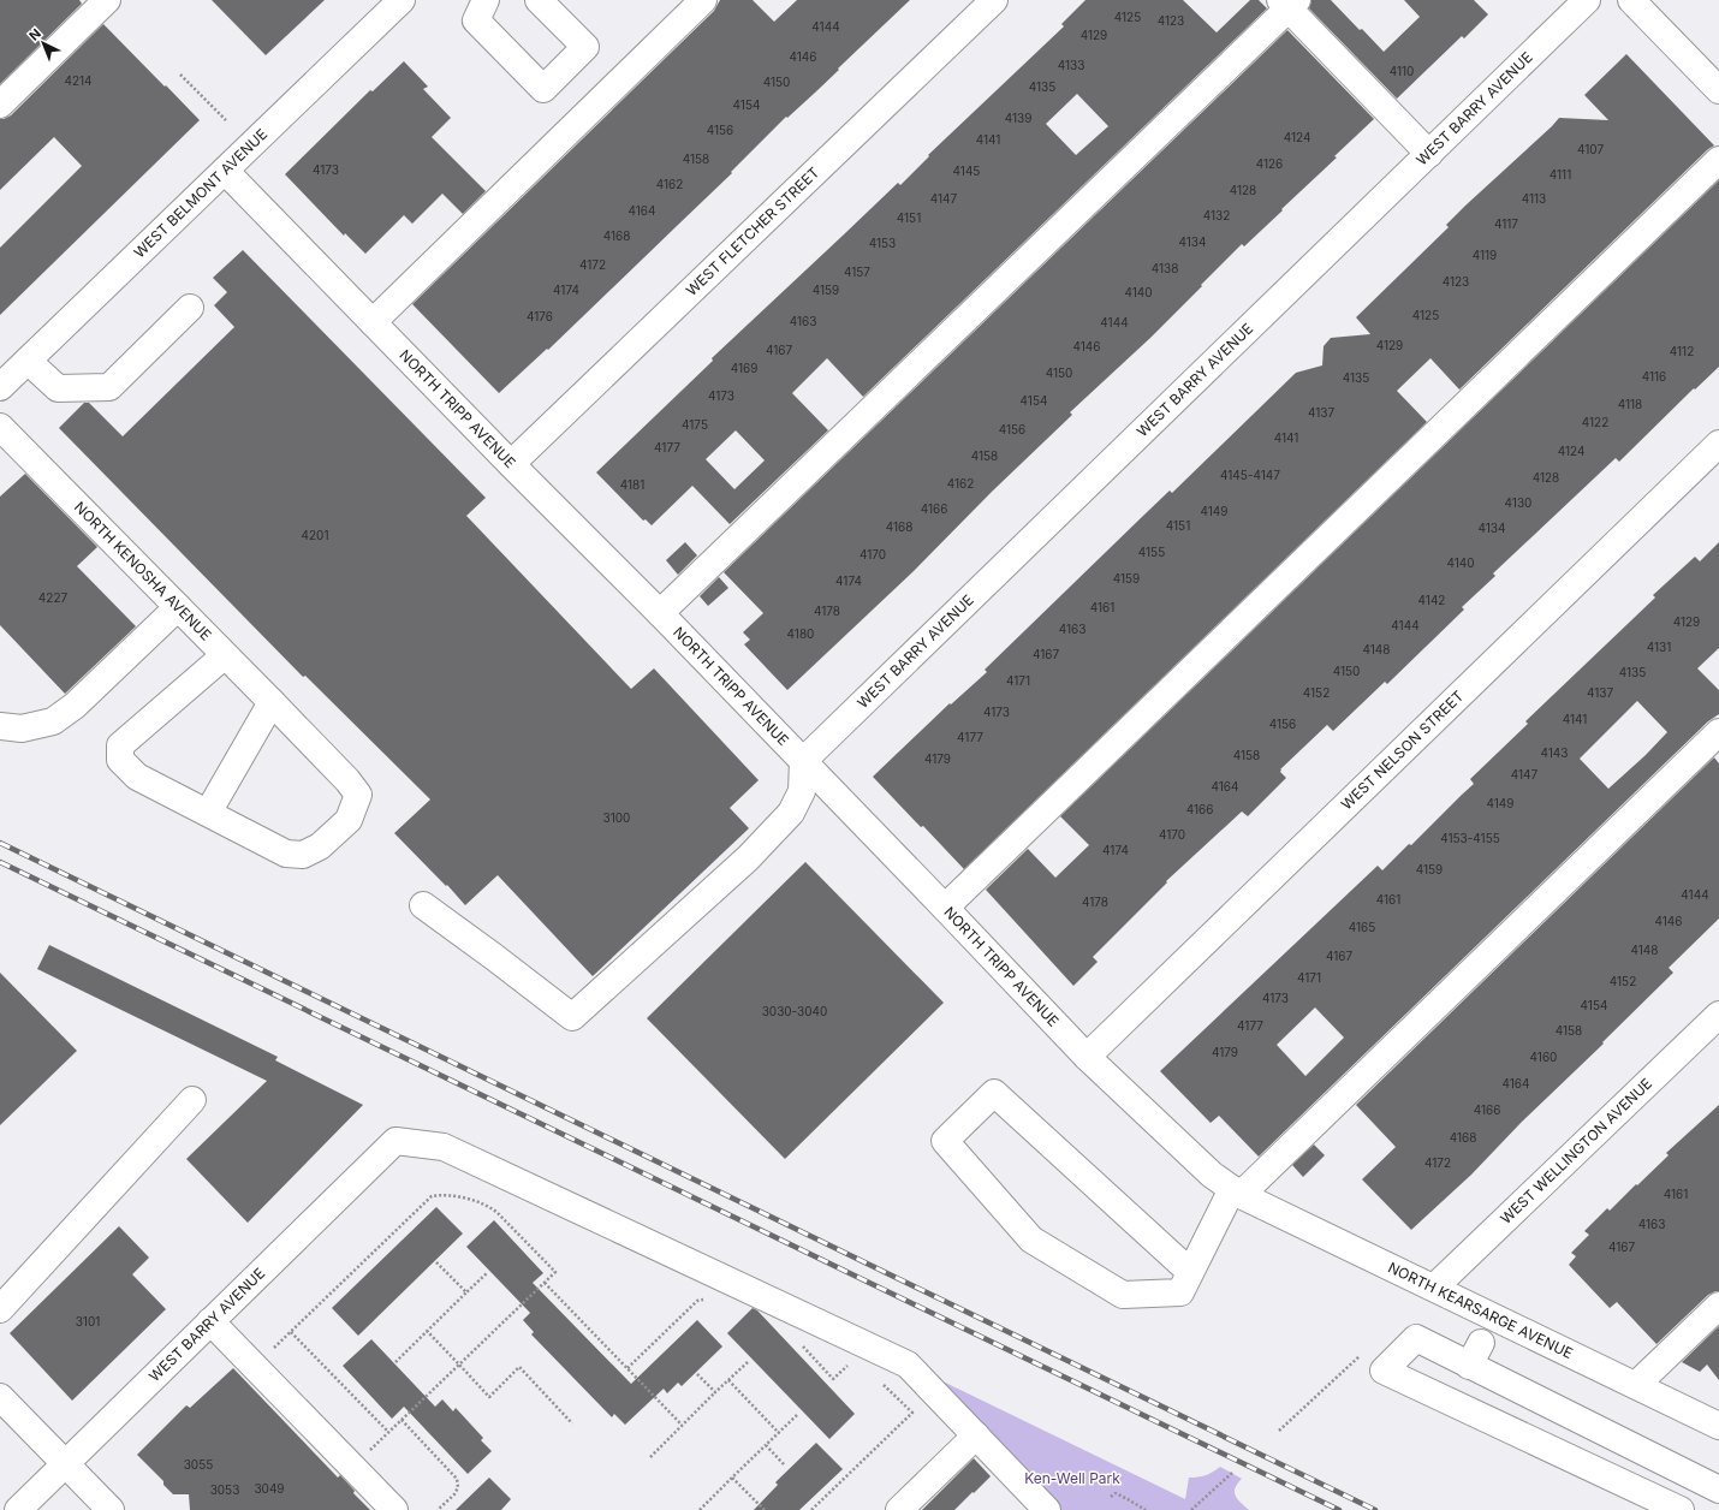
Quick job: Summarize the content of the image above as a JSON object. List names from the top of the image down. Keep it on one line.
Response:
{"streets":{"street":["WEST BARRY AVENUE","WEST BELMONT AVENUE","WEST FLETCHER STREET","NORTH TRIPP AVENUE","NORTH KENOSHA AVENUE","WEST NELSON STREET","WEST WELLINGTON AVENUE","NORTH KEARSARGE AVENUE"]},"crossings":[["WEST BARRY AVENUE","NORTH TRIPP AVENUE"],["WEST BELMONT AVENUE","NORTH TRIPP AVENUE"],["WEST FLETCHER STREET","NORTH TRIPP AVENUE"],["NORTH TRIPP AVENUE","WEST NELSON STREET"],["NORTH TRIPP AVENUE","NORTH KEARSARGE AVENUE"],["WEST WELLINGTON AVENUE","NORTH KEARSARGE AVENUE"]],"parks":["Ken-Well Park"],"house_numbers":["4125","4123","4144","4129","4146","4133","4110","4214","4150","4135","4154","4139","4156","4124","4141","4107","4158","4126","4173","4145","4111","4162","4128","4147","4113","4164","4132","4151","4117","4168","4134","4153","4119","4172","4138","4157","4123","4174","4159","4140","4125","4176","4163","4144","4129","4146","4167","4112","4169","4150","4116","4135","4173","4154","4118","4137","4122","4175","4156","4141","4177","4124","4158","4145-4147","4128","4162","4181","4130","4166","4149","4151","4168","4134","4201","4155","4170","4140","4159","4174","4227","4142","4161","4178","4129","4144","4163","4180","4131","4148","4167","4150","4135","4171","4152","4137","4173","4141","4156","4177","4143","4158","4179","4147","4164","4149","4166","3100","4170","4153-4155","4174","4159","4144","4161","4178","4146","4165","4148","4167","4171","4152","4173","4154","3030-3040","4177","4158","4179","4160","4164","4166","4168","4172","4161","4163","4167","3101","3055","3049","3053"],"north":"top left"}
